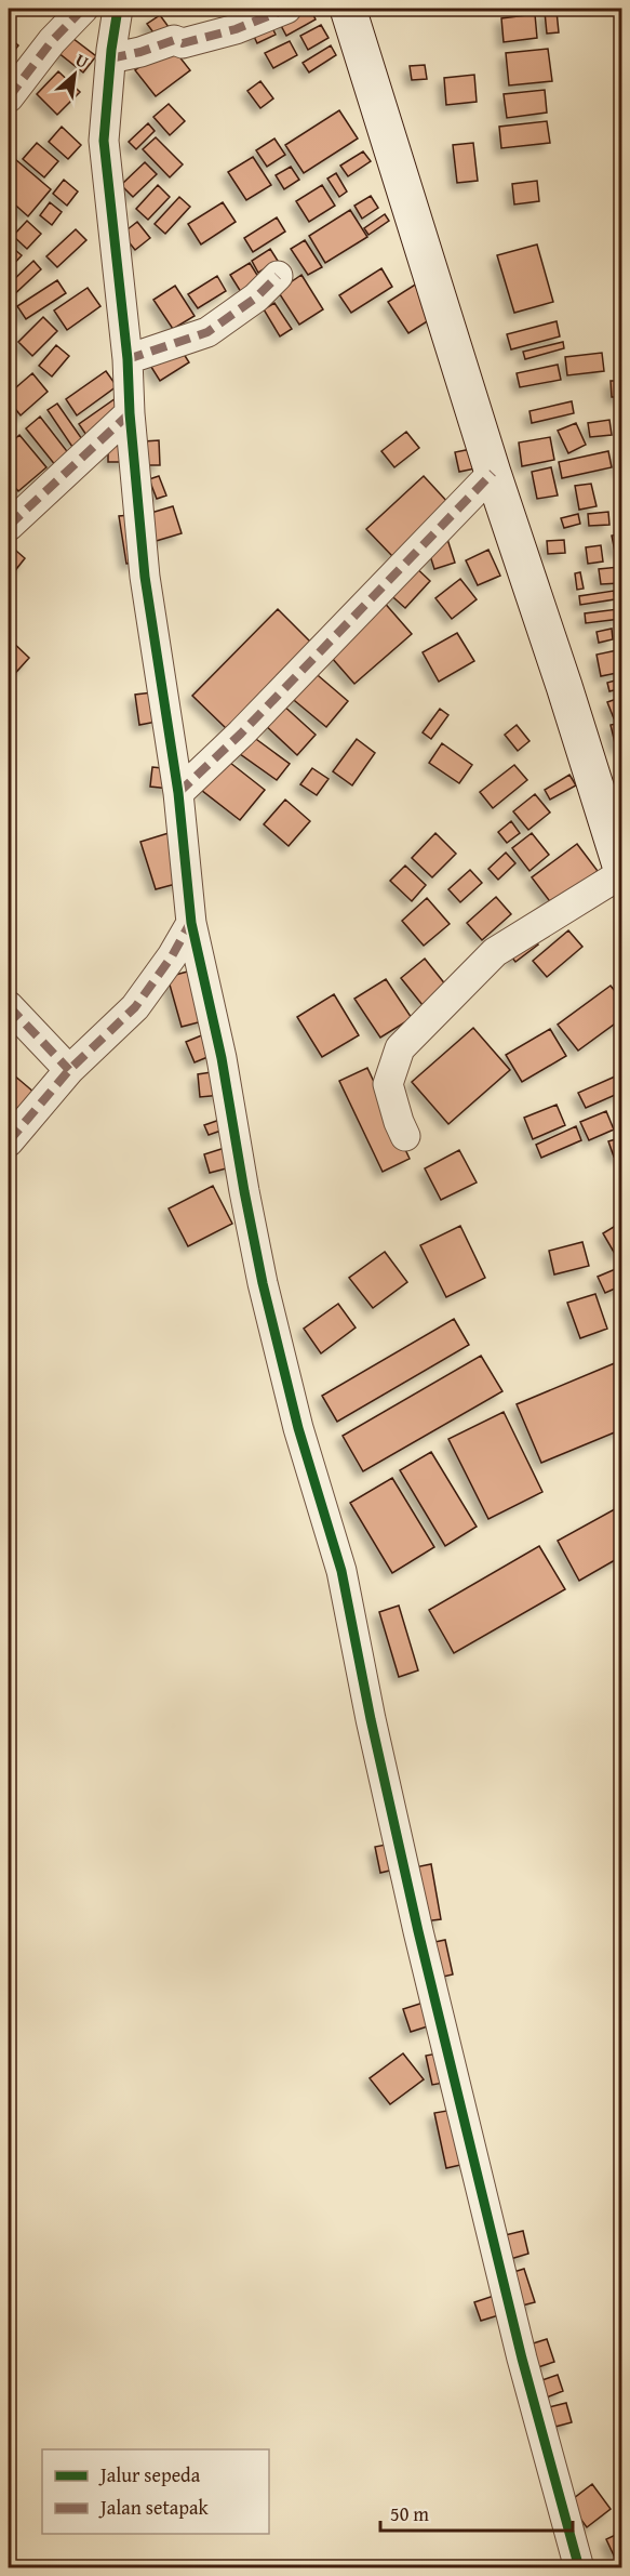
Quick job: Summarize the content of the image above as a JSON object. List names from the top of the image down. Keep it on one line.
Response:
{"legend":["Jalur sepeda","Jalan setapak"],"scale_bar":"50 m","north":"top right"}
